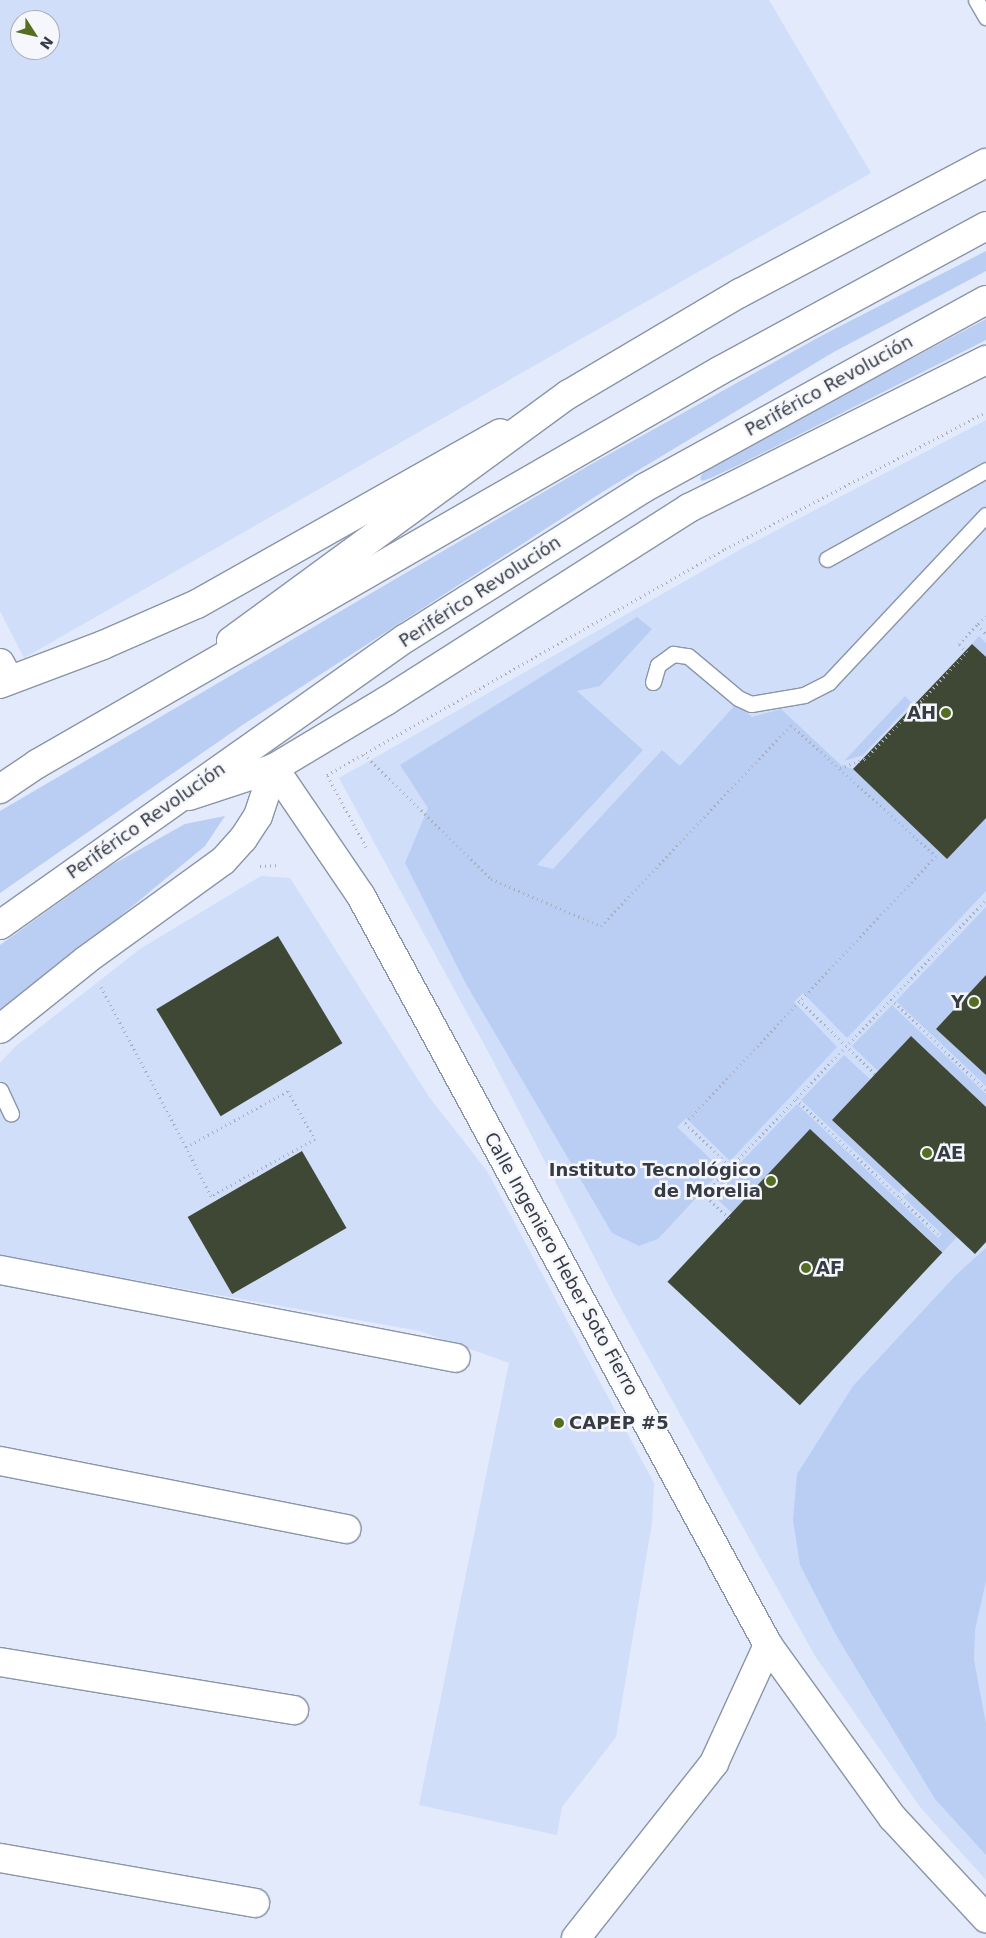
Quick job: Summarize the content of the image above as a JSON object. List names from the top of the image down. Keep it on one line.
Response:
{"streets":{"main road":["Periférico Revolución","Calle Ingeniero Heber Soto Fierro"]},"places":["AH","Y","AE","Instituto Tecnológico de Morelia","AF","CAPEP #5"],"north":"bottom right"}
